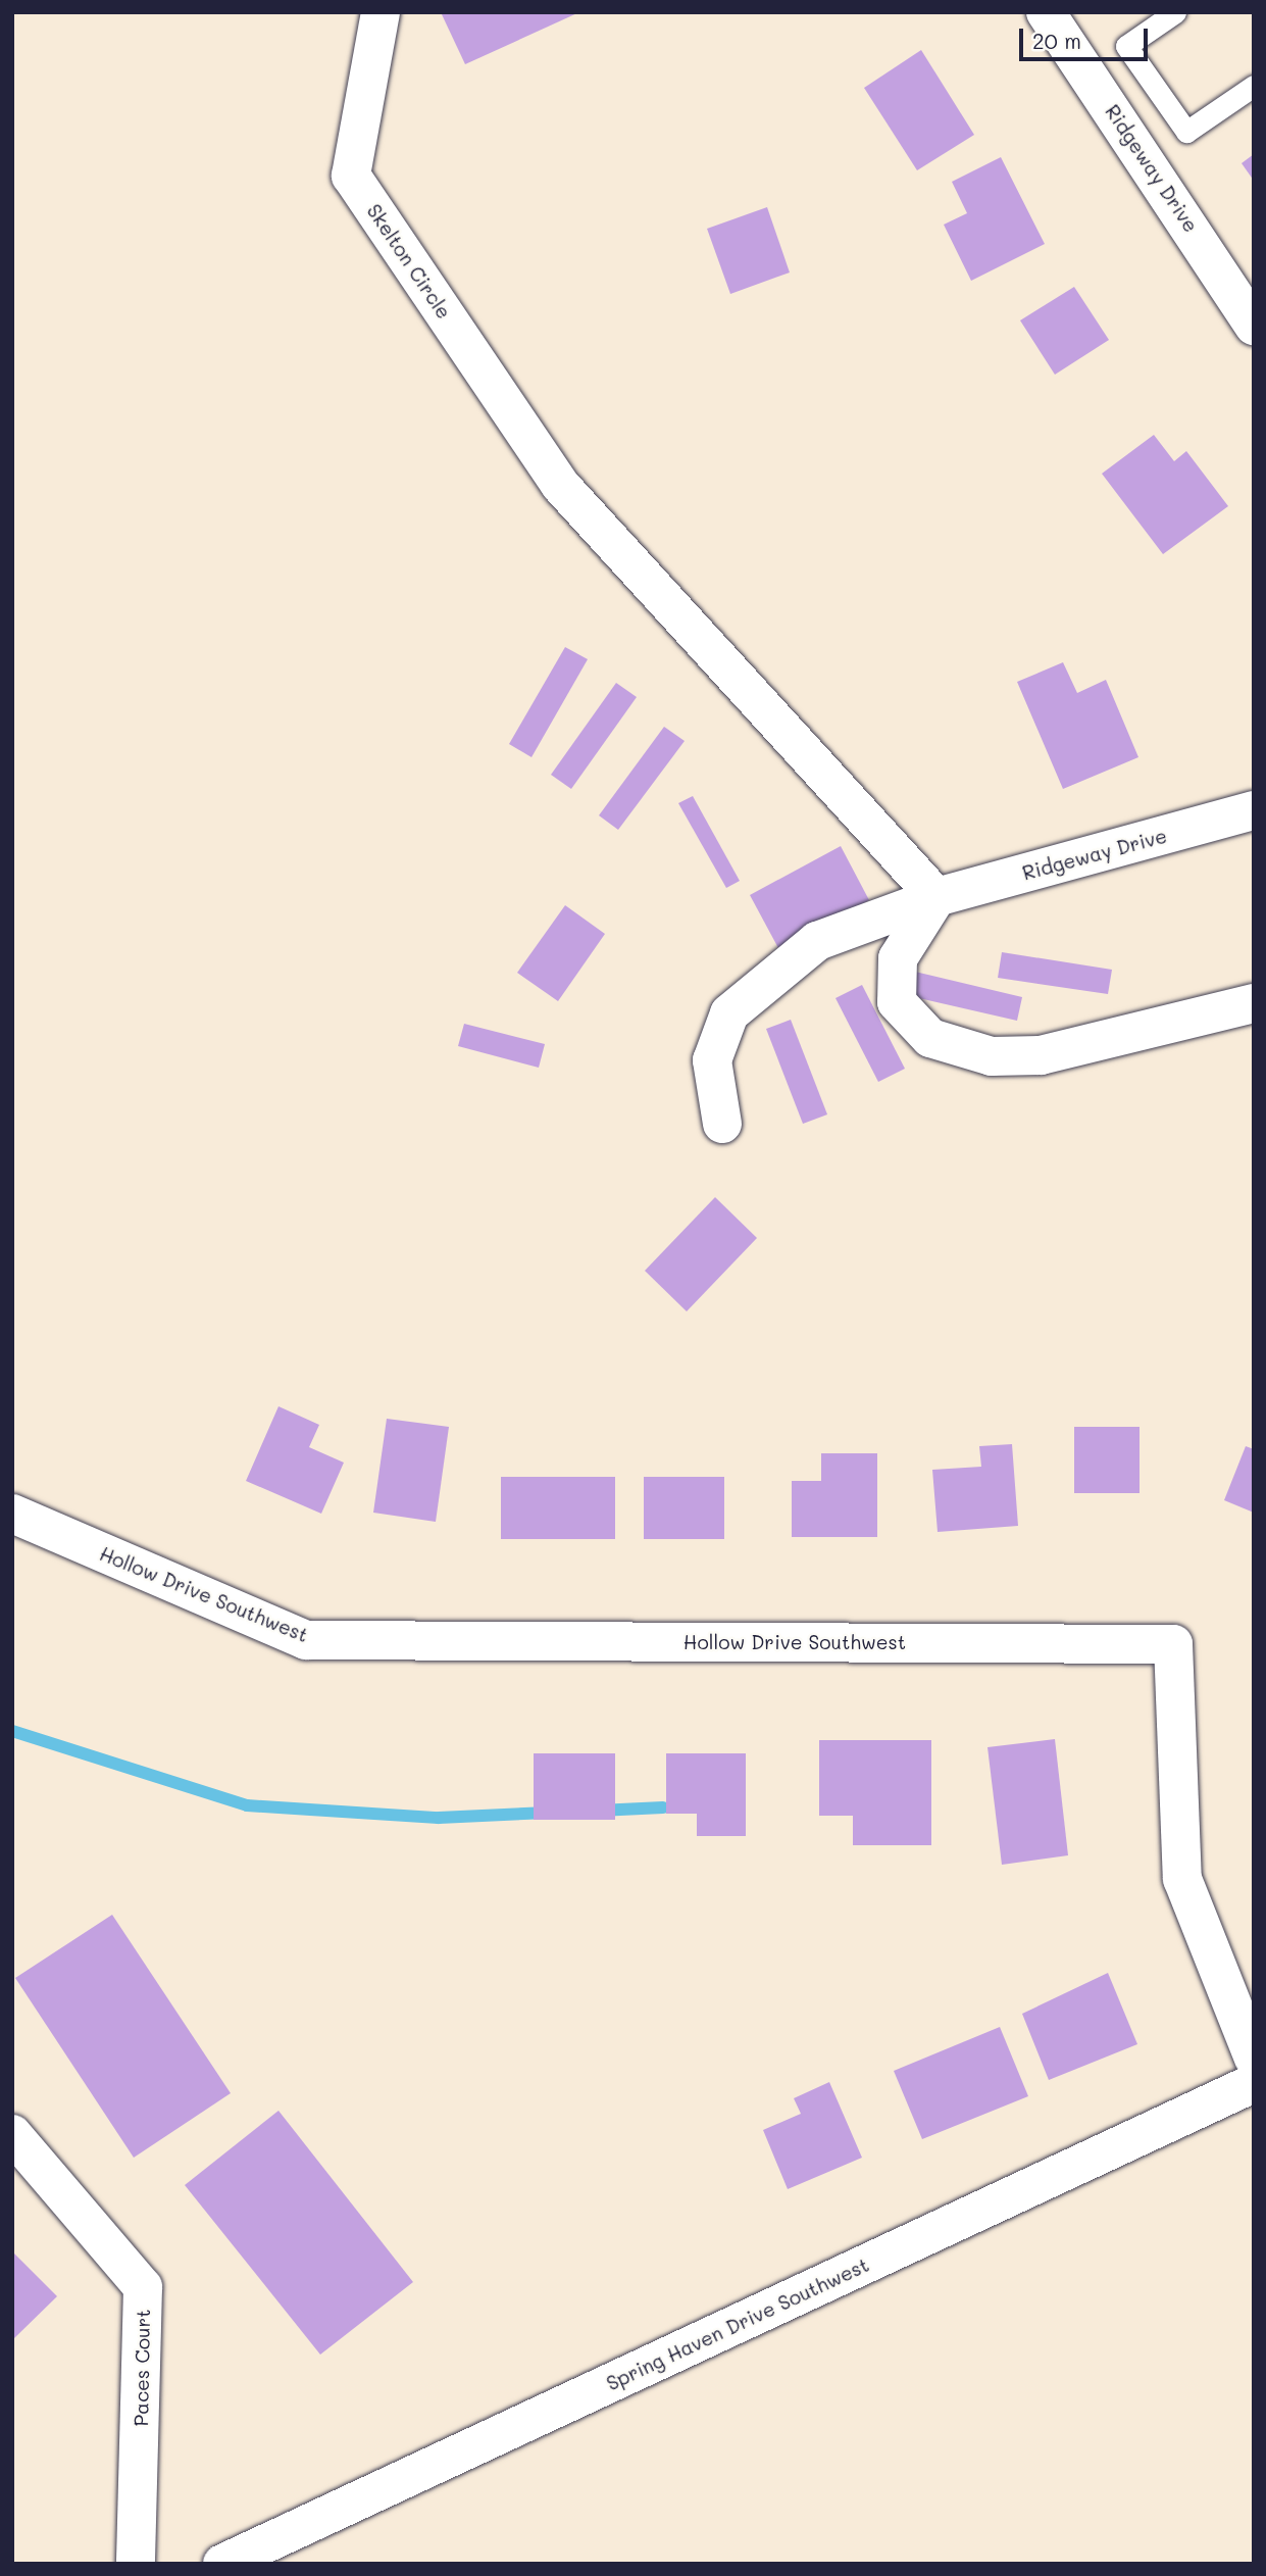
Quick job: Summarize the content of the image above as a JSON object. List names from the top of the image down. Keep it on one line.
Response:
{"streets":{"street":["Ridgeway Drive","Skelton Circle","Hollow Drive Southwest","Spring Haven Drive Southwest","Paces Court"]},"crossings":[["Ridgeway Drive","Skelton Circle"]],"scale_bar":"20 m"}
